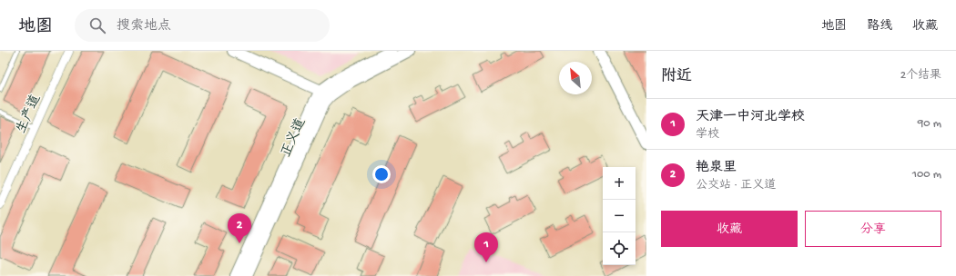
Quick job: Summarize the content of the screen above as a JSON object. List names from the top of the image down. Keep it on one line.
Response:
{"streets":{"street":["生产道","正义道"]},"north":"top left","page":{"header":"地图","search":"搜索地点","nav":["地图","路线","收藏"],"heading":["附近","2个结果"],"list":[{"mark":"1","name":"天津一中河北学校","note":"学校","value":"90 m"},{"mark":"2","name":"艳泉里","note":"公交站 · 正义道","value":"100 m"}],"map_buttons":["+","−"],"buttons":["收藏","分享"],"pins":["2","1"]}}
